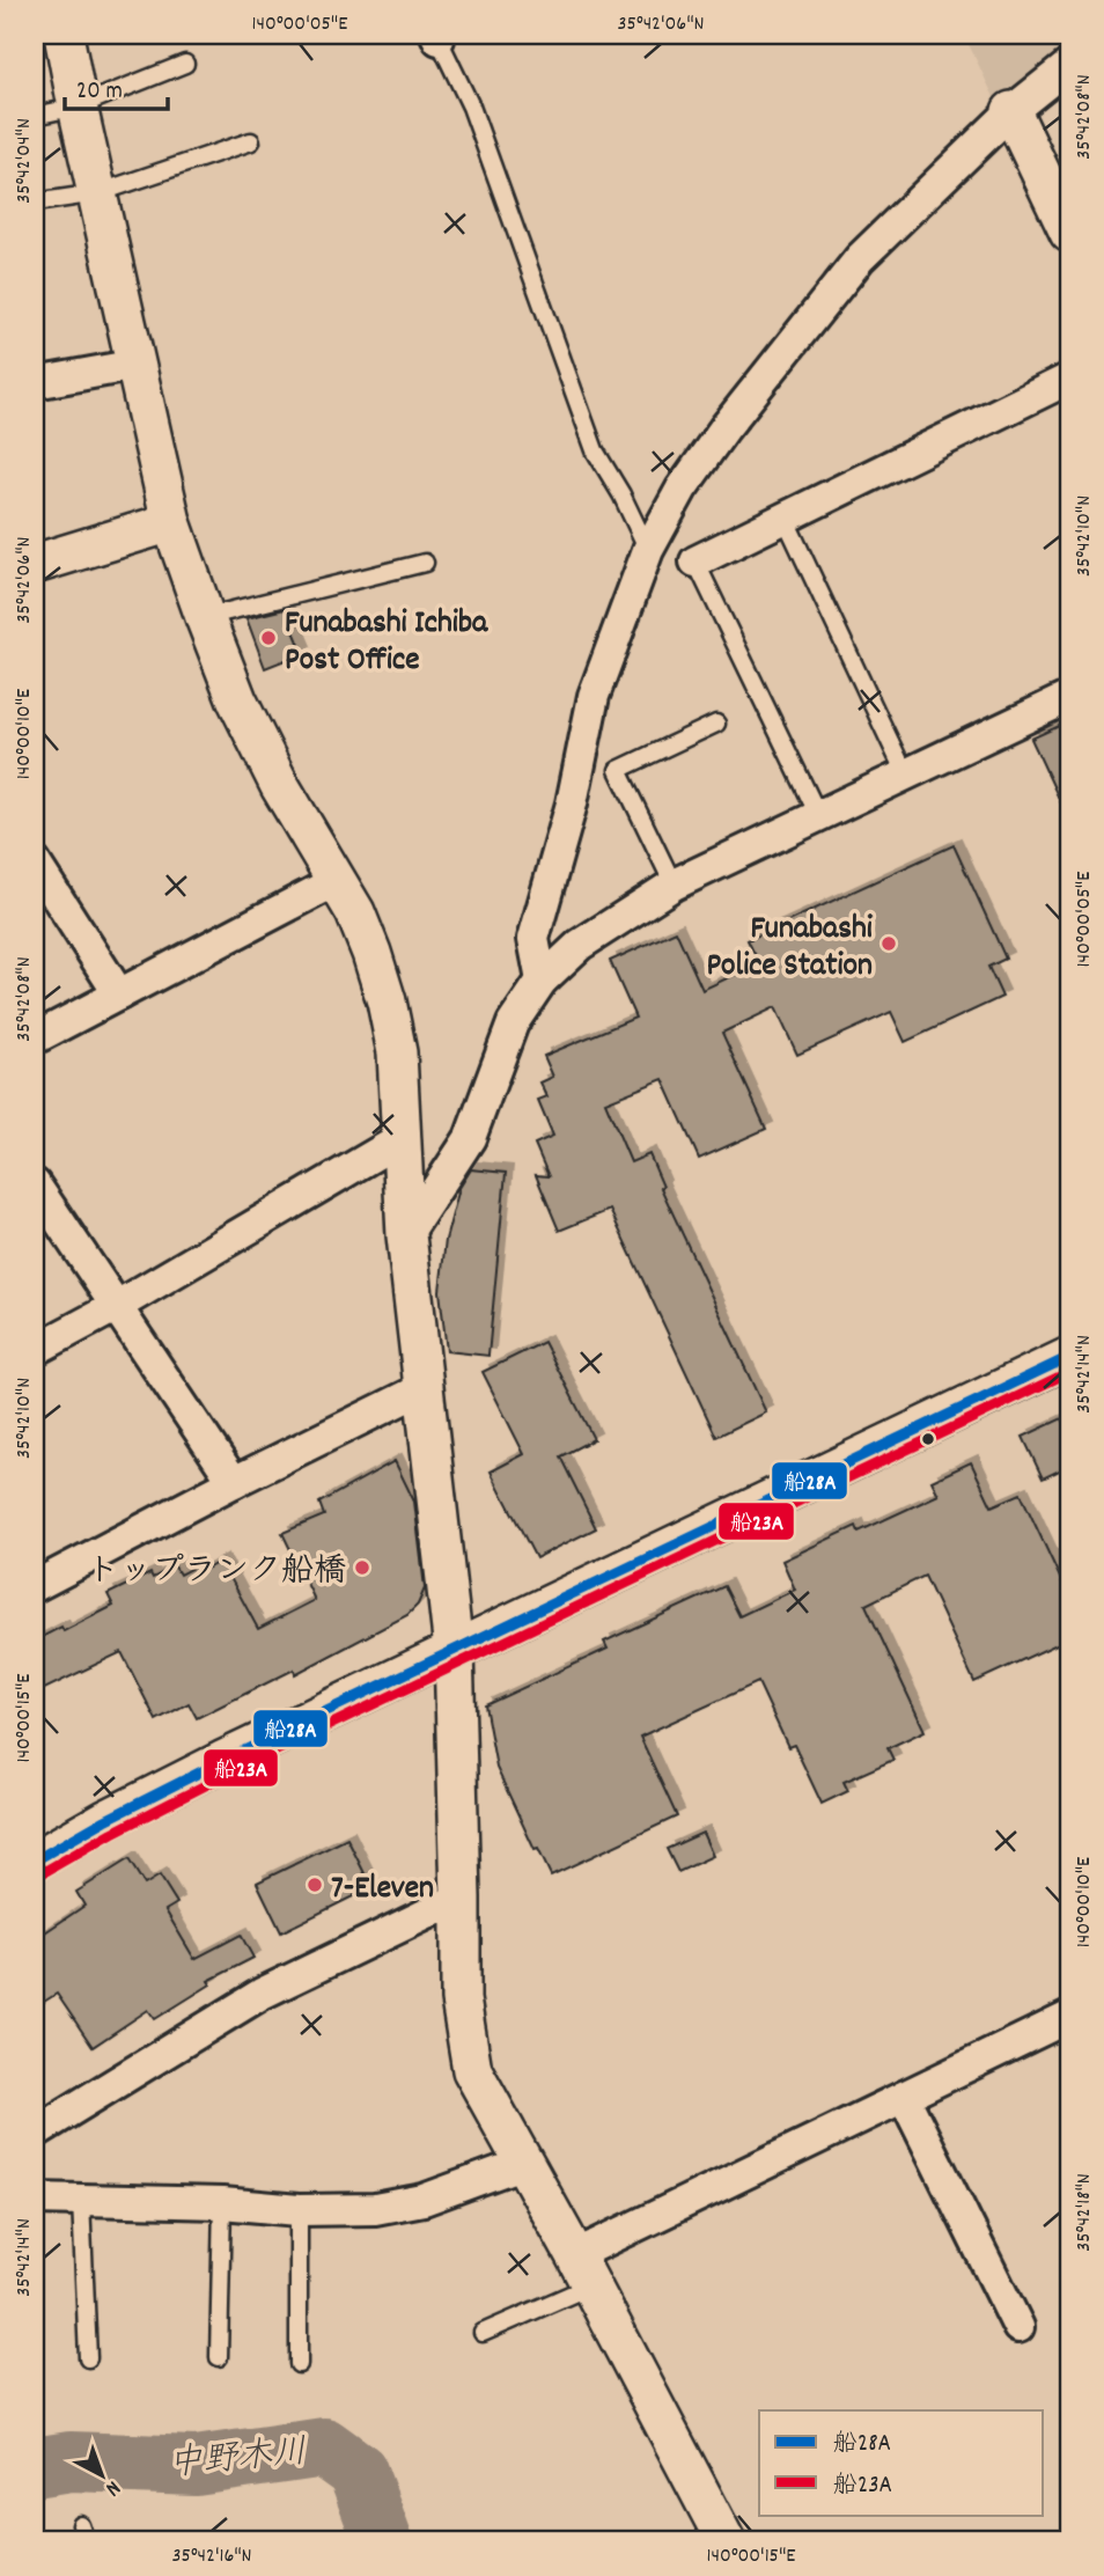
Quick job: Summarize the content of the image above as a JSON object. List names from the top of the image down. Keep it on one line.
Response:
{"water":["中野木川"],"places":["Funabashi Ichiba Post Office","Funabashi Police Station","トップランク船橋","7-Eleven"],"lines":["transit line 船28A","transit line 船23A"],"legend":["船28A","船23A"],"scale_bar":"20 m","north":"bottom right","coordinates":["140°00'05\"E","35°42'06\"N","35°42'08\"N","35°42'04\"N","35°42'10\"N","140°00'10\"E","35°42'14\"N","140°00'15\"E","35°42'18\"N","35°42'16\"N"]}
